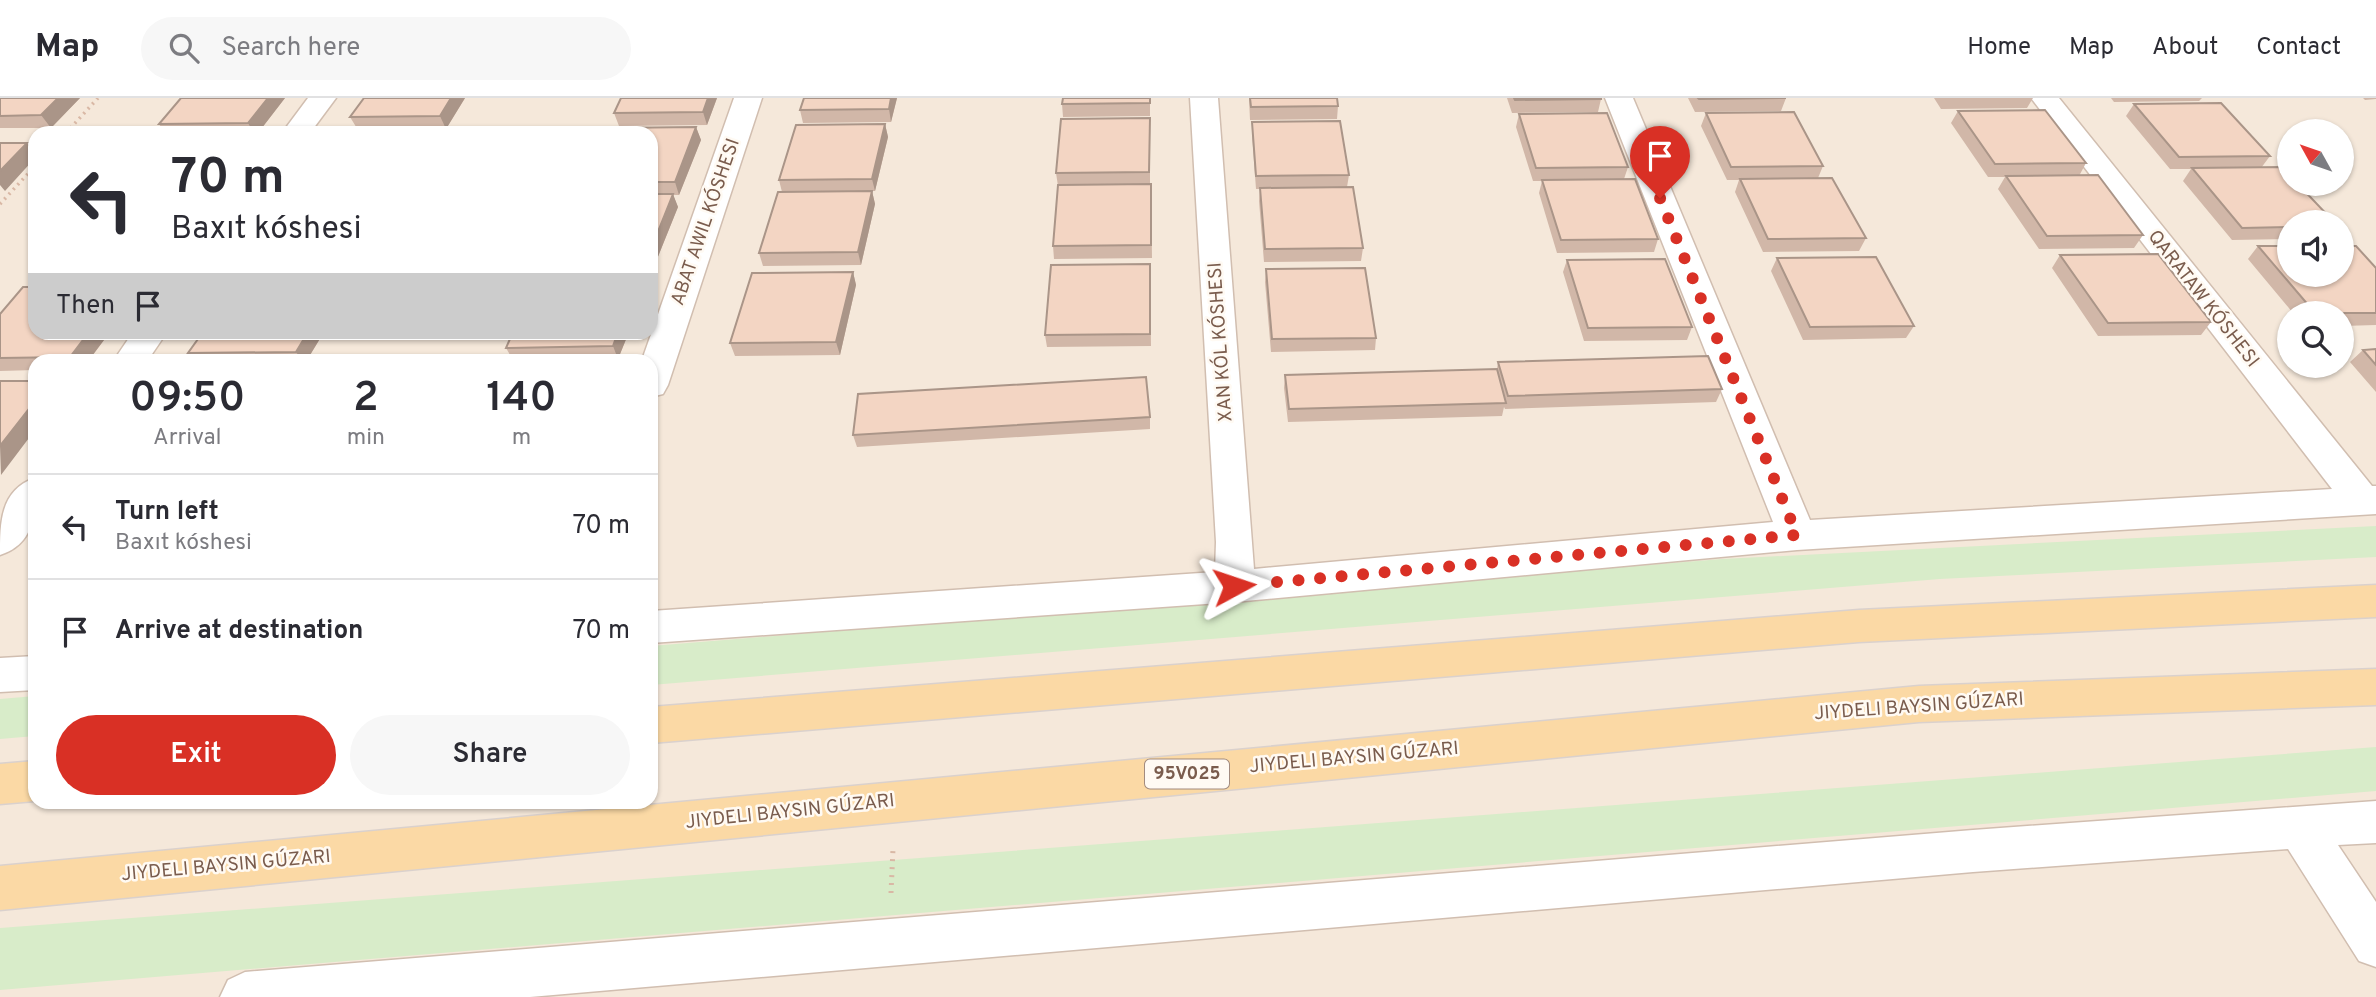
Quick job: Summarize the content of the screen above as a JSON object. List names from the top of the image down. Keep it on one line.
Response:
{"streets":{"main road":["95V025"],"street":["QARATAW KÓSHESI","XAN KÓL KÓSHESI"]},"north":"top left","page":{"header":"Map","search":"Search here","nav":["Home","Map","About","Contact"],"turn":["70 m","Baxıt kóshesi"],"then":"Then","eta":["09:50","Arrival","2","min","140","m"],"list":[{"name":"Turn left","note":"Baxıt kóshesi","value":"70 m"},{"name":"Arrive at destination","value":"70 m"}],"buttons":["Exit","Share"]}}
